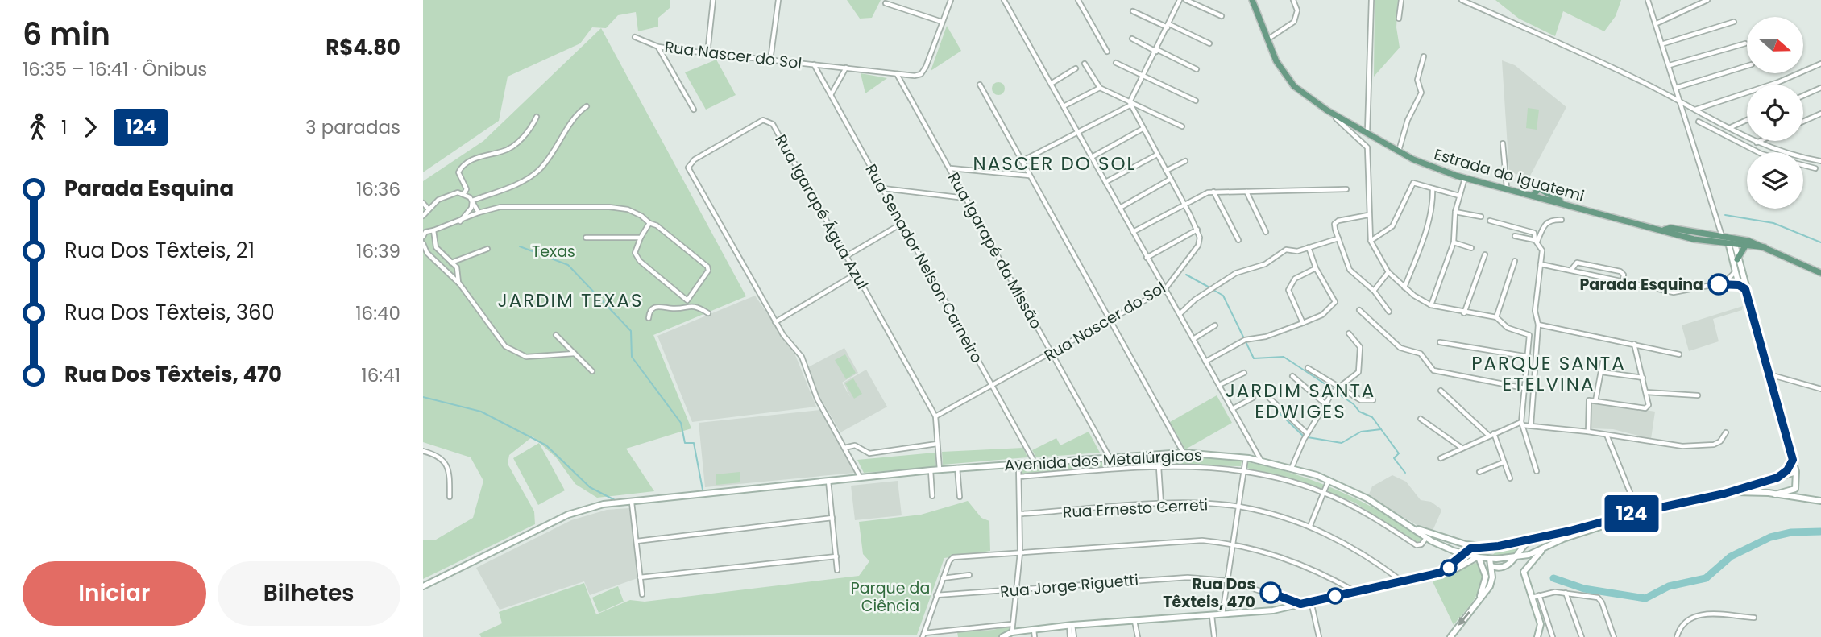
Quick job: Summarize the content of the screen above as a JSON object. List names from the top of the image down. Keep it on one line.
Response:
{"streets":{"main road":["Estrada do Iguatemi","Avenida dos Metalúrgicos"],"street":["Rua Nascer do Sol","Rua Igarapé Água Azul","Rua Igarapé da Missão","Rua Senador Nelson Carneiro","Rua Ernesto Cerreti","Rua Jorge Riguetti"]},"crossings":[["Rua Nascer do Sol","Rua Igarapé Água Azul"],["Rua Nascer do Sol","Rua Igarapé da Missão"],["Rua Nascer do Sol","Rua Senador Nelson Carneiro"],["Rua Igarapé Água Azul","Avenida dos Metalúrgicos"],["Rua Igarapé da Missão","Avenida dos Metalúrgicos"],["Rua Senador Nelson Carneiro","Avenida dos Metalúrgicos"]],"districts":["NASCER DO SOL","JARDIM TEXAS","PARQUE SANTA ETELVINA","JARDIM SANTA EDWIGES"],"parks":["Texas","Parque da Ciência"],"places":["Parada Esquina","Rua Dos Têxteis, 470"],"lines":["bus line 124"],"north":"right","page":{"heading":["6 min","16:35 – 16:41 · Ônibus","R$4.80"],"on_map":"124","legs":["1","124","3 paradas"],"list":[{"name":"Parada Esquina","value":"16:36"},{"name":"Rua Dos Têxteis, 21","value":"16:39"},{"name":"Rua Dos Têxteis, 360","value":"16:40"},{"name":"Rua Dos Têxteis, 470","value":"16:41"}],"buttons":["Iniciar","Bilhetes"]}}
